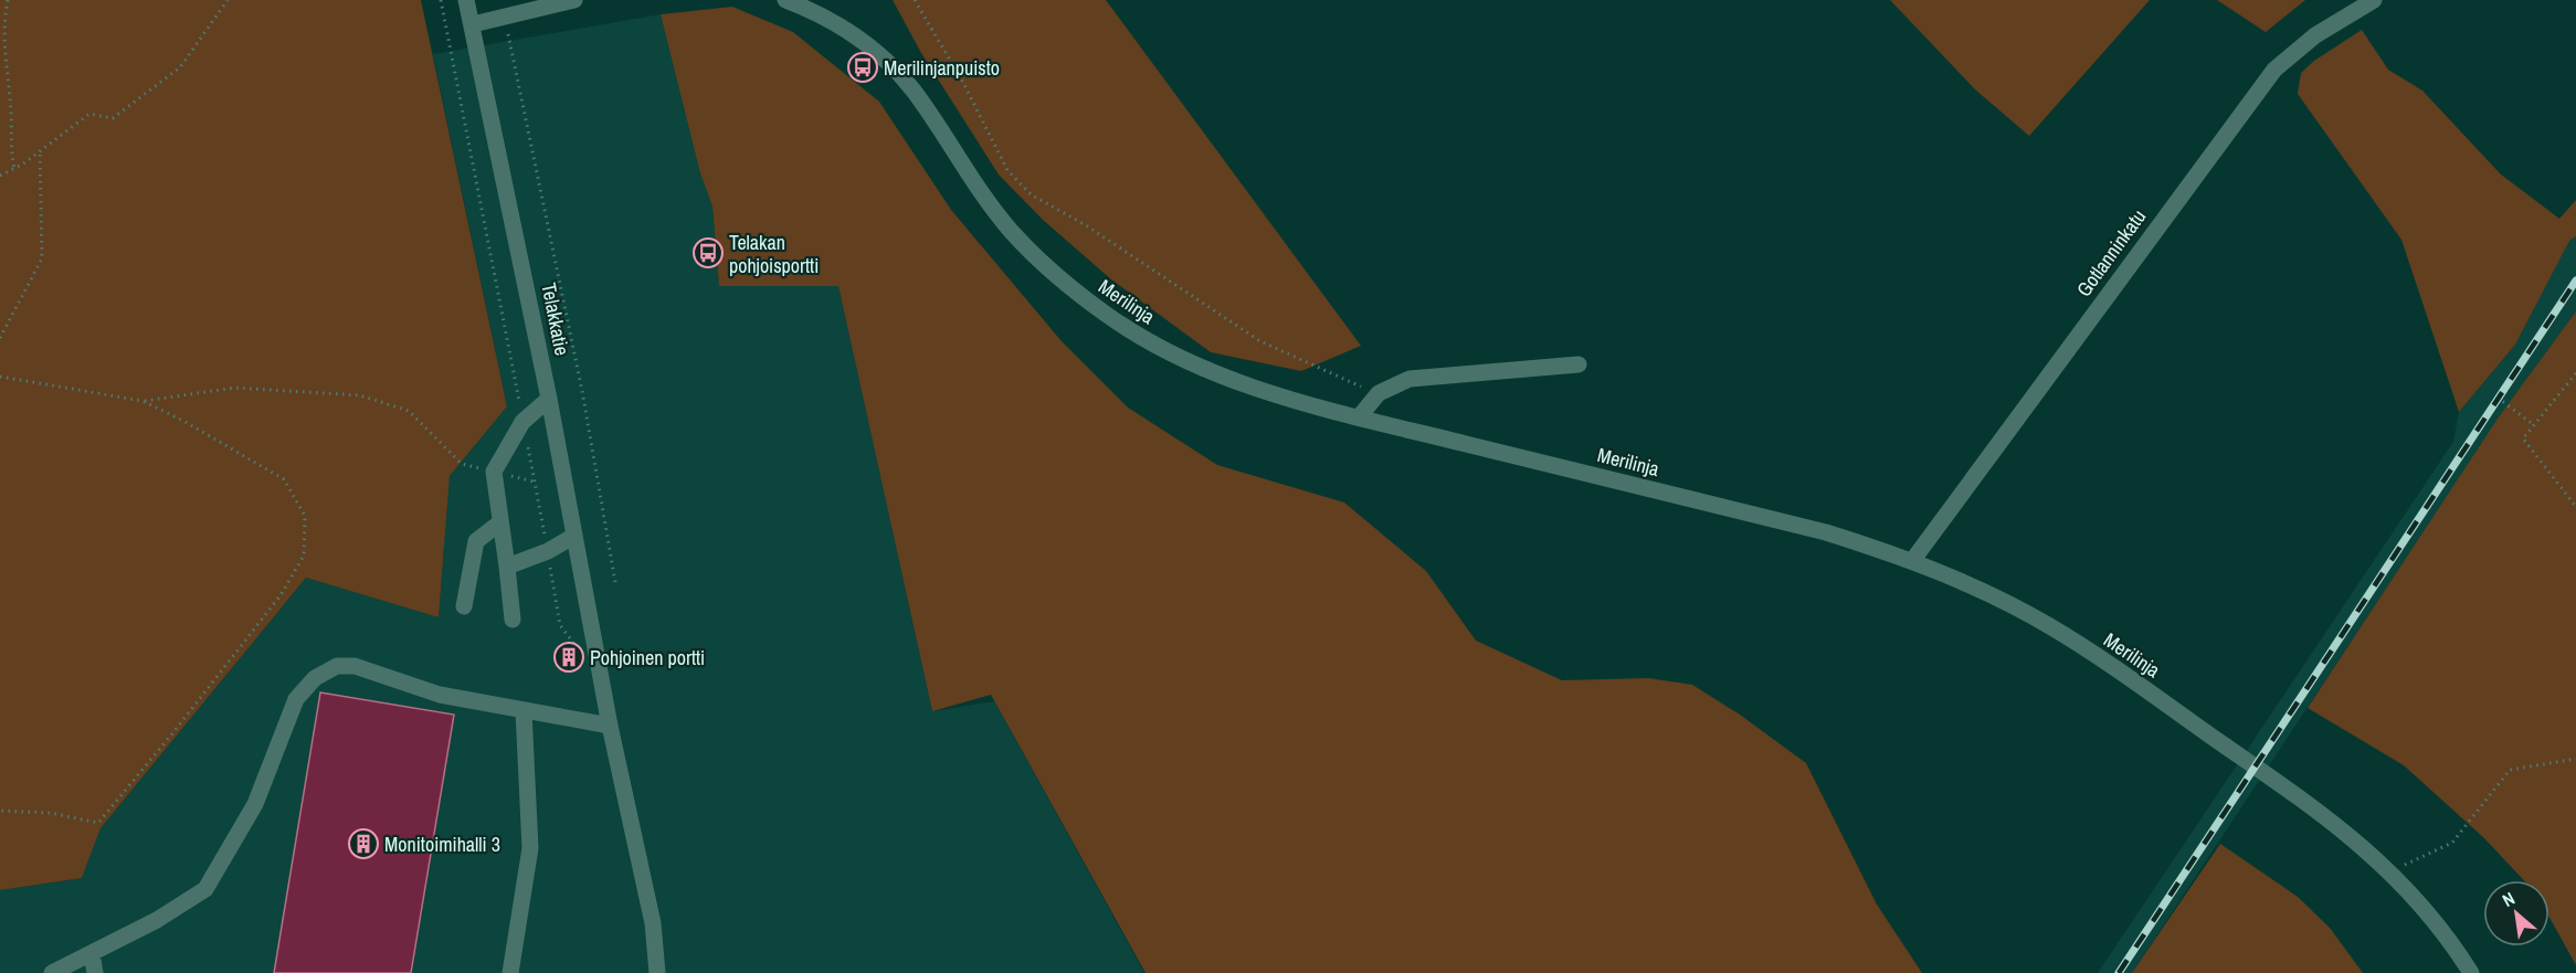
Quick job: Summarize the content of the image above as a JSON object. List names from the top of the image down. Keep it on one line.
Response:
{"streets":{"street":["Gotlanninkatu","Merilinja","Telakkatie"]},"crossings":[["Gotlanninkatu","Merilinja"]],"places":{"bus stop":["Merilinjanpuisto","Telakan pohjoisportti"],"building":["Pohjoinen portti","Monitoimihalli 3"]},"north":"top left"}
